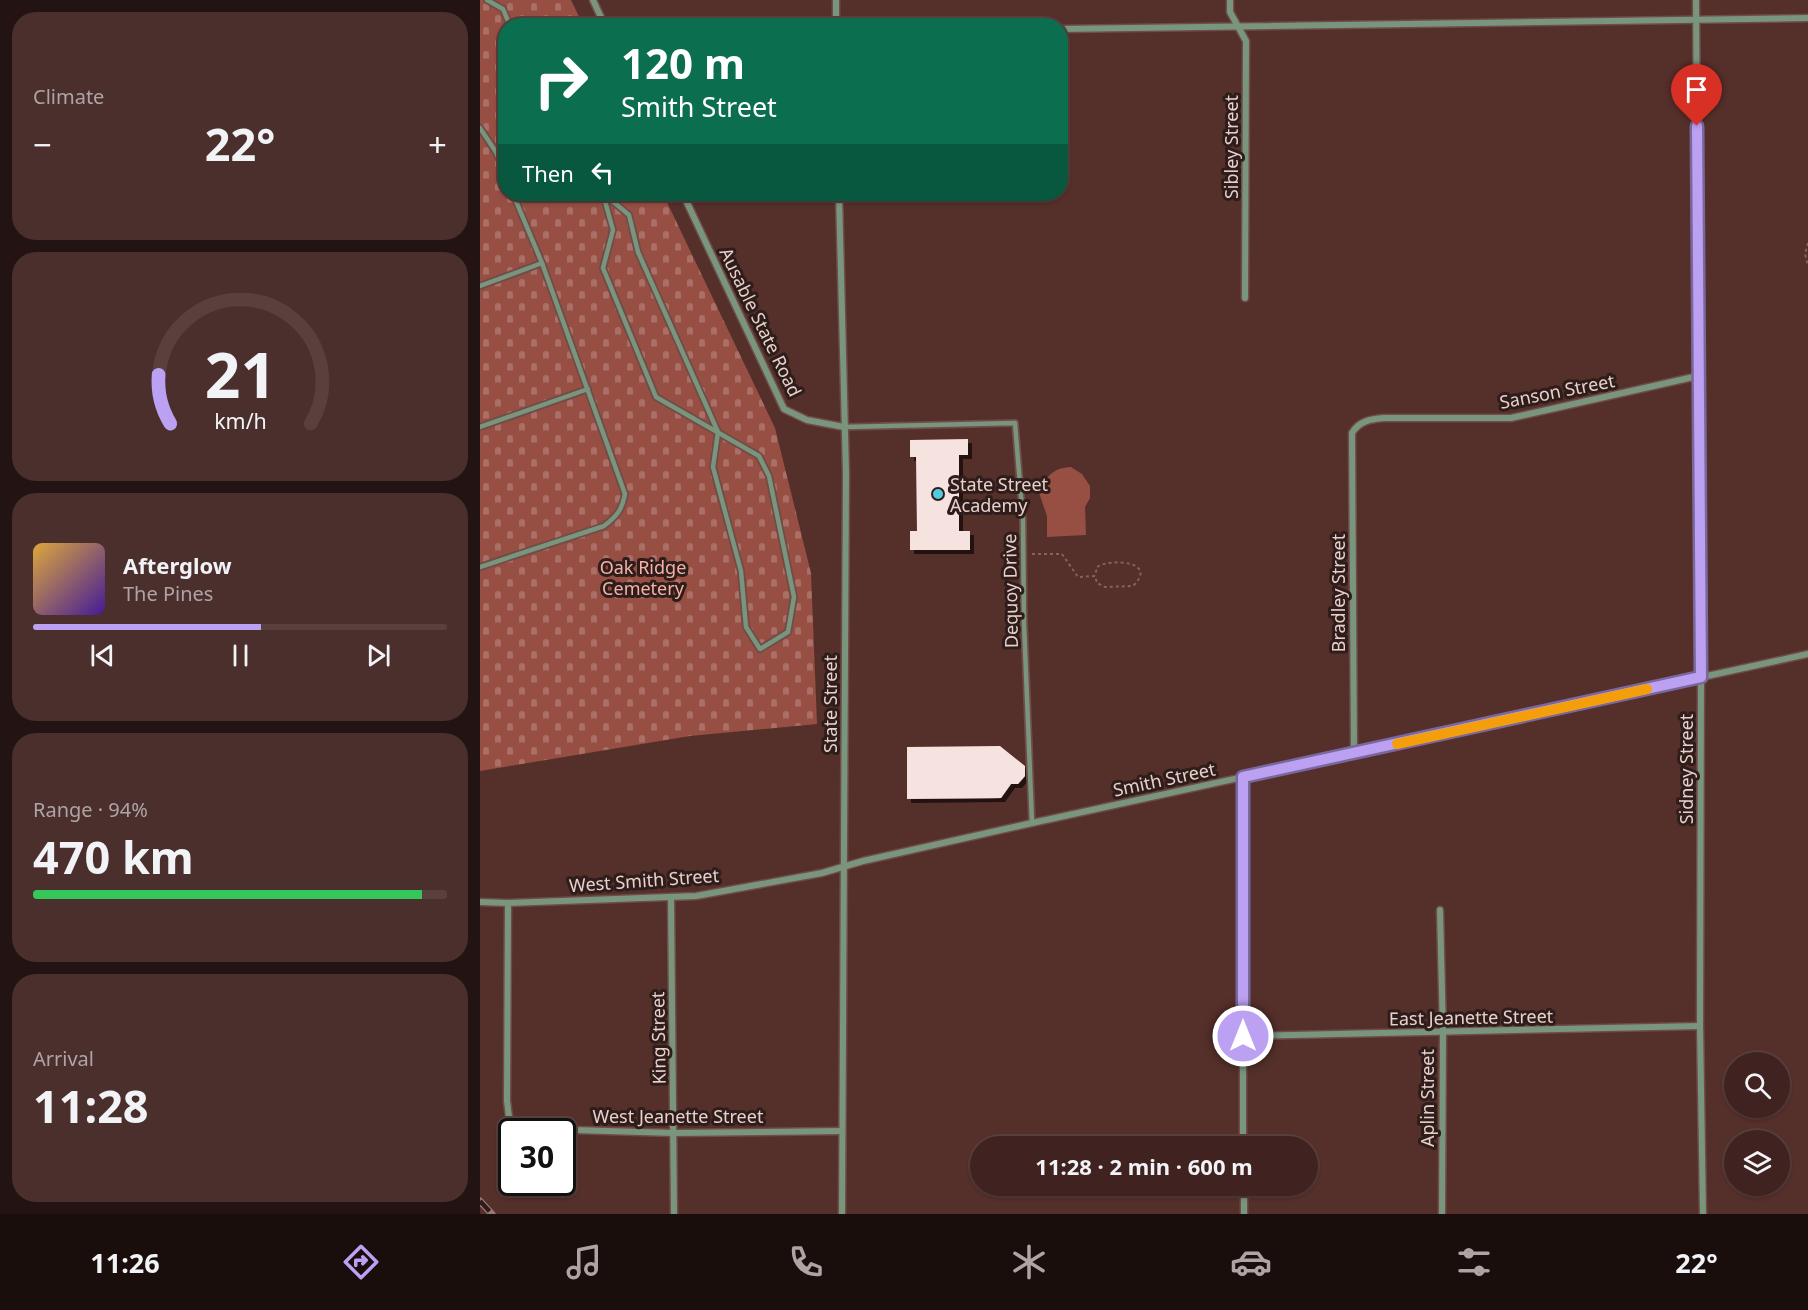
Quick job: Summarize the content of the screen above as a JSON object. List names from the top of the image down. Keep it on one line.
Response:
{"streets":{"street":["Sibley Street","Ausable State Road","Sanson Street","Bradley Street","State Street","Sidney Street","Smith Street","West Smith Street","East Jeanette Street","King Street","Aplin Street","West Jeanette Street"],"lane":["Dequoy Drive"]},"crossings":[["Ausable State Road","Dequoy Drive"],["Ausable State Road","State Street"],["Sanson Street","Bradley Street"],["Sanson Street","Sidney Street"],["Dequoy Drive","State Street"],["Dequoy Drive","Smith Street"],["Bradley Street","Smith Street"],["State Street","Smith Street"],["State Street","West Smith Street"],["State Street","West Jeanette Street"],["Sidney Street","Smith Street"],["Sidney Street","East Jeanette Street"],["Smith Street","West Smith Street"],["West Smith Street","King Street"],["West Smith Street","West Jeanette Street"],["East Jeanette Street","Aplin Street"],["King Street","West Jeanette Street"]],"parks":["Oak Ridge Cemetery"],"places":["State Street Academy"],"page":{"tile":["Climate",["Range · 94%","470 km"],["Arrival","11:28"]],"turn":["120 m","Smith Street"],"heat":["−","22°","+"],"then":"Then","song":["Afterglow","The Pines"],"limit":"30","trip":"11:28 · 2 min · 600 m","tabs":["11:26","22°"],"gauge":["21","km/h"]}}
